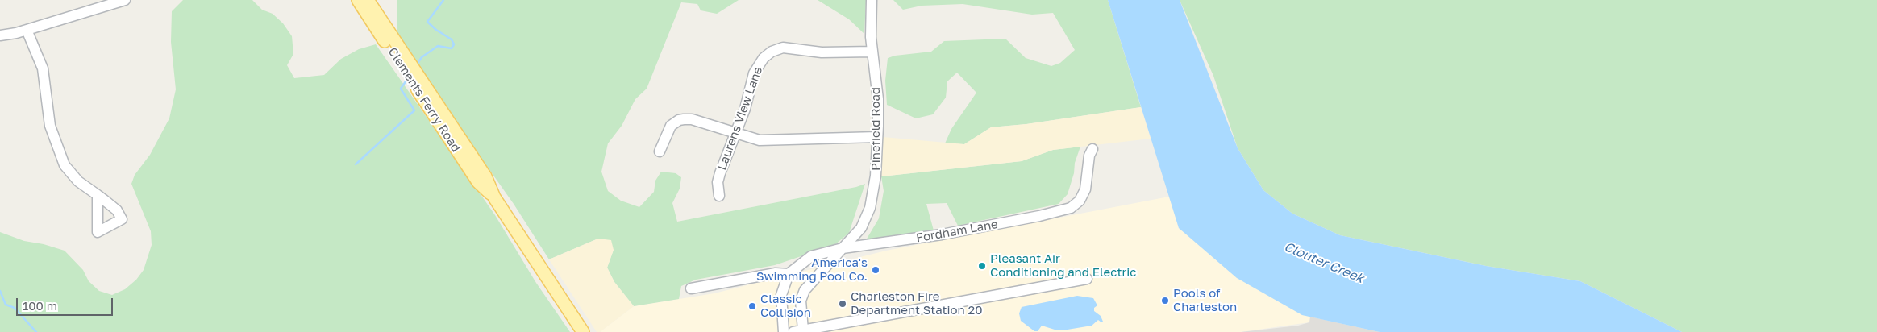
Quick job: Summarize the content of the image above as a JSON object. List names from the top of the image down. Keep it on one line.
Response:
{"streets":{"main road":["Clements Ferry Road"],"street":["Laurens View Lane","Pinefield Road","Fordham Lane"]},"crossings":[["Laurens View Lane","Pinefield Road"],["Pinefield Road","Fordham Lane"]],"water":["Clouter Creek"],"places":["Pleasant Air Conditioning and Electric","America's Swimming Pool Co.","Pools of Charleston","Charleston Fire Department Station 20","Classic Collision"],"scale_bar":"100 m"}
